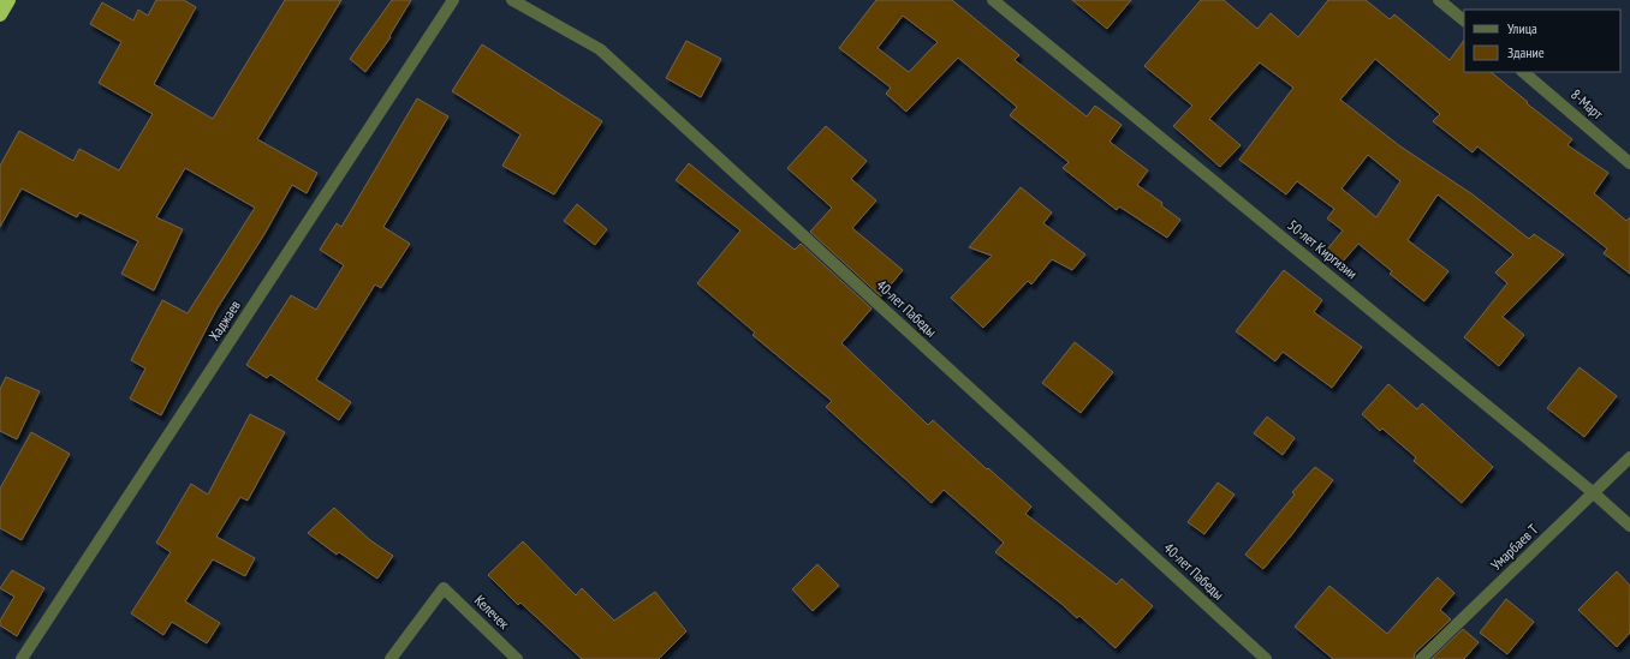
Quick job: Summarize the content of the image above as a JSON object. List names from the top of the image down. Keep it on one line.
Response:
{"streets":{"street":["8-Март","50-лет Киргизии","40-лет Пабеды","Хаджаев","Умарбаев Т","Келечек"]},"crossings":[["50-лет Киргизии","Умарбаев Т"]],"legend":["Улица","Здание"]}
